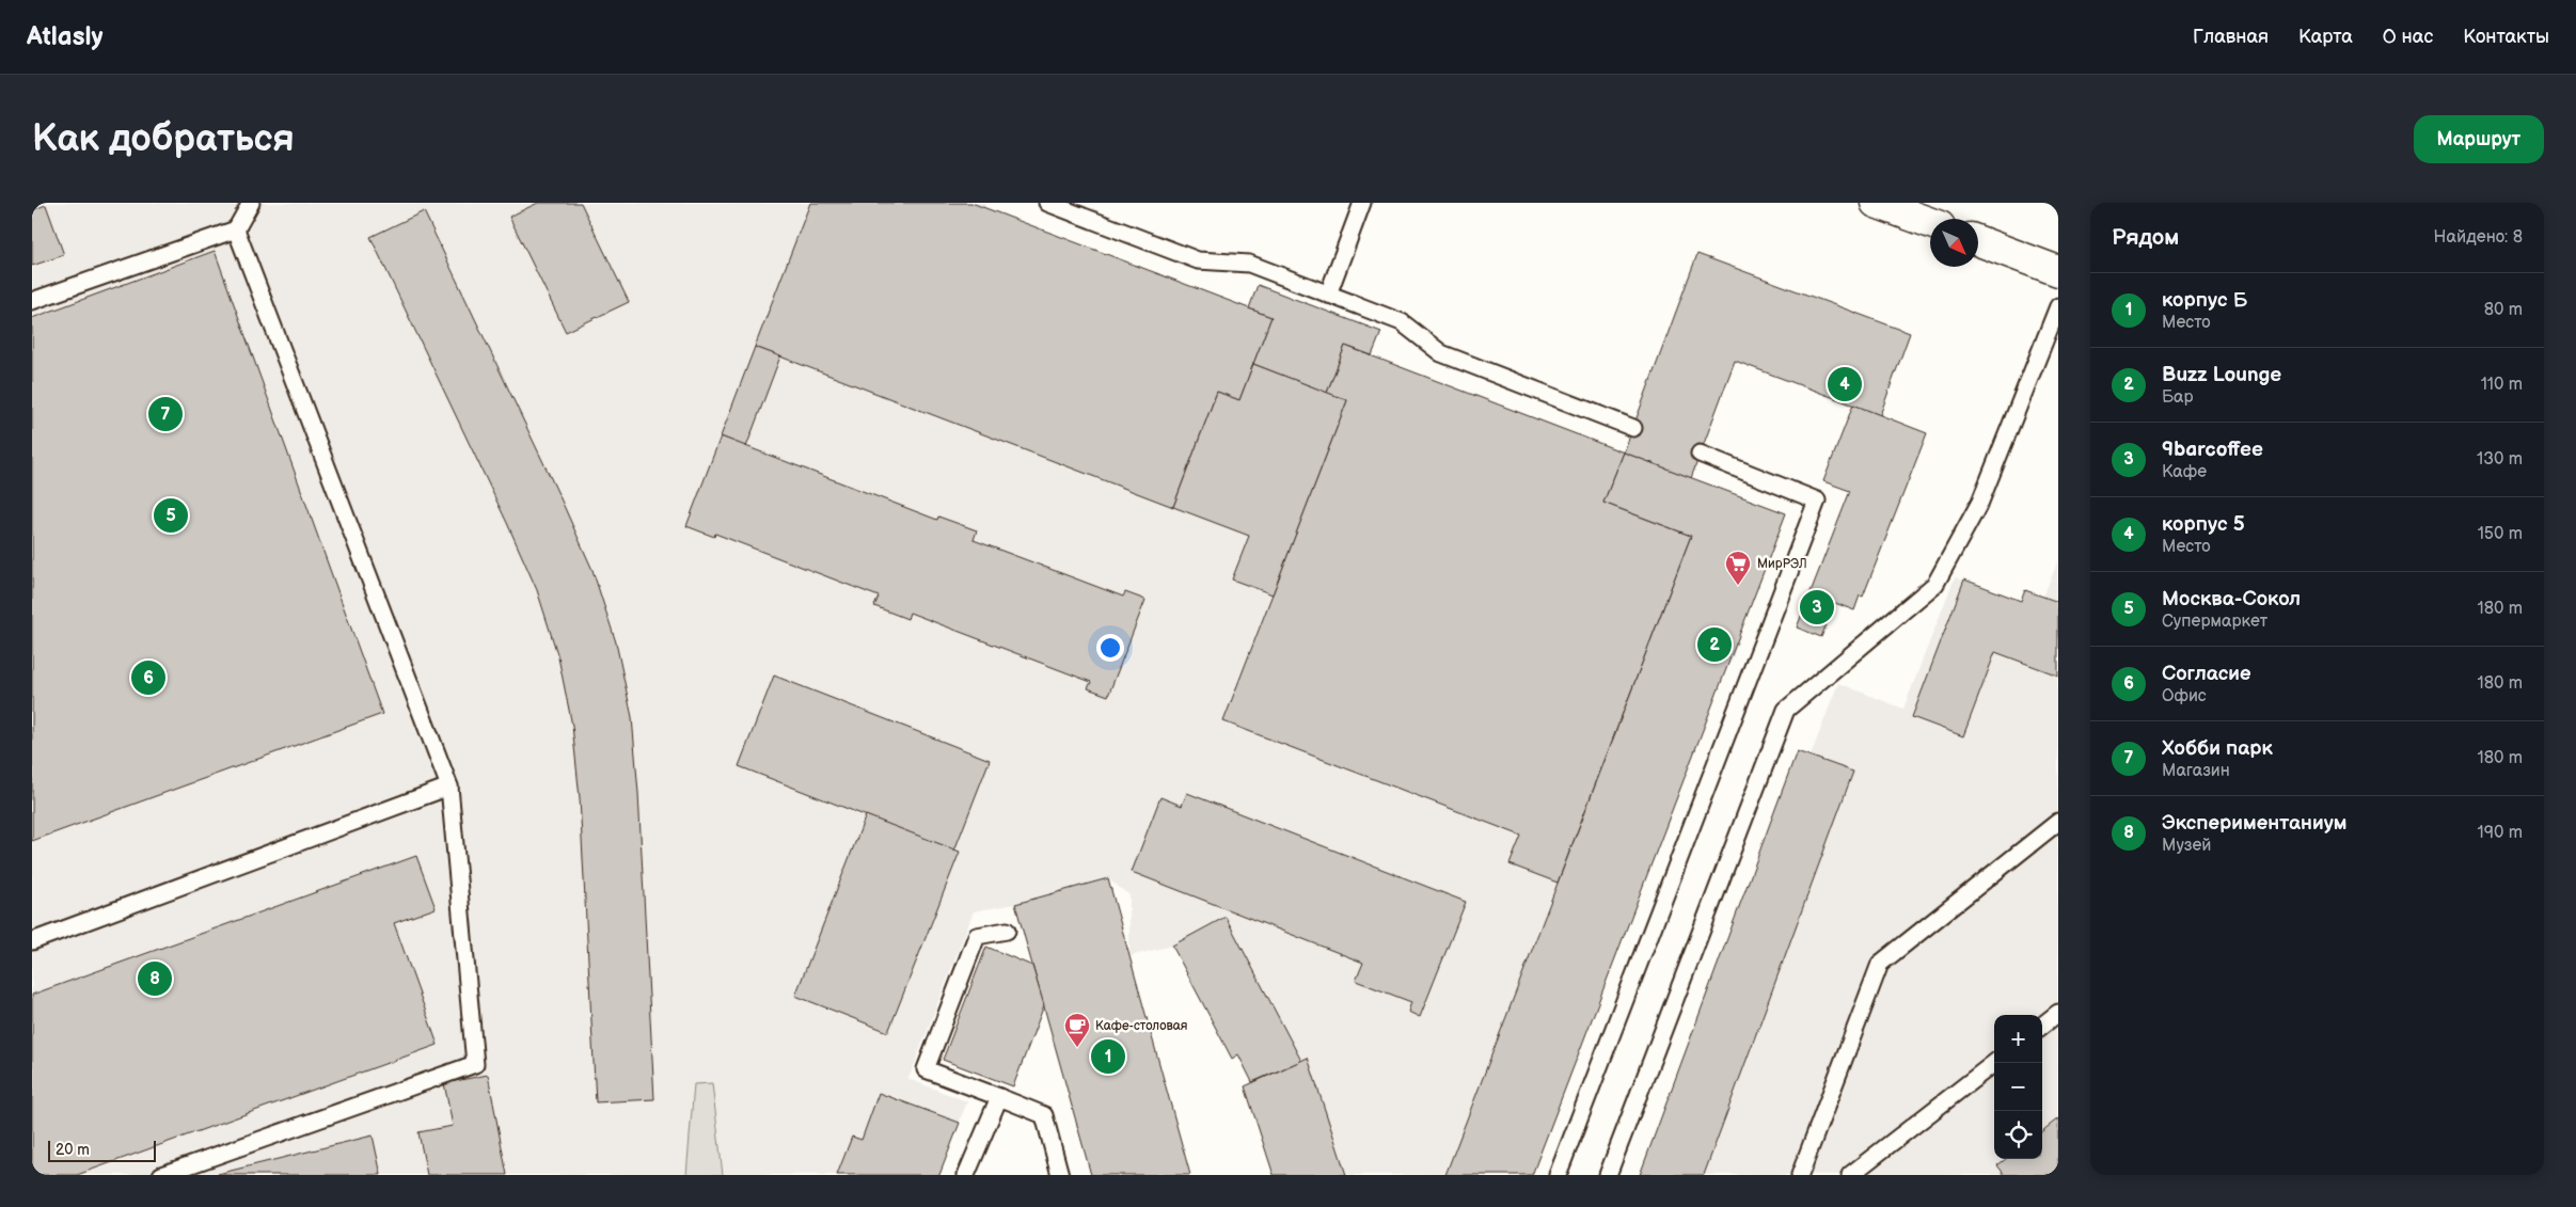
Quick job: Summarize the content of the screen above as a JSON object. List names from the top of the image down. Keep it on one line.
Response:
{"places":{"supermarket":["МирРЭЛ"],"cafe":["Кафе-столовая"]},"scale_bar":"20 m","north":"bottom right","page":{"header":"Atlasly","nav":["Главная","Карта","О нас","Контакты"],"buttons":"Маршрут","title":"Как добраться","heading":["Рядом","Найдено: 8"],"list":[{"mark":"1","name":"корпус Б","note":"Место","value":"80 m"},{"mark":"2","name":"Buzz Lounge","note":"Бар","value":"110 m"},{"mark":"3","name":"9barcoffee","note":"Кафе","value":"130 m"},{"mark":"4","name":"корпус 5","note":"Место","value":"150 m"},{"mark":"5","name":"Москва-Сокол","note":"Супермаркет","value":"180 m"},{"mark":"6","name":"Согласие","note":"Офис","value":"180 m"},{"mark":"7","name":"Хобби парк","note":"Магазин","value":"180 m"},{"mark":"8","name":"Экспериментаниум","note":"Музей","value":"190 m"}],"pins":["4","7","5","3","2","6","8","1"],"map_buttons":["+","−"],"scale":"20 m"}}
